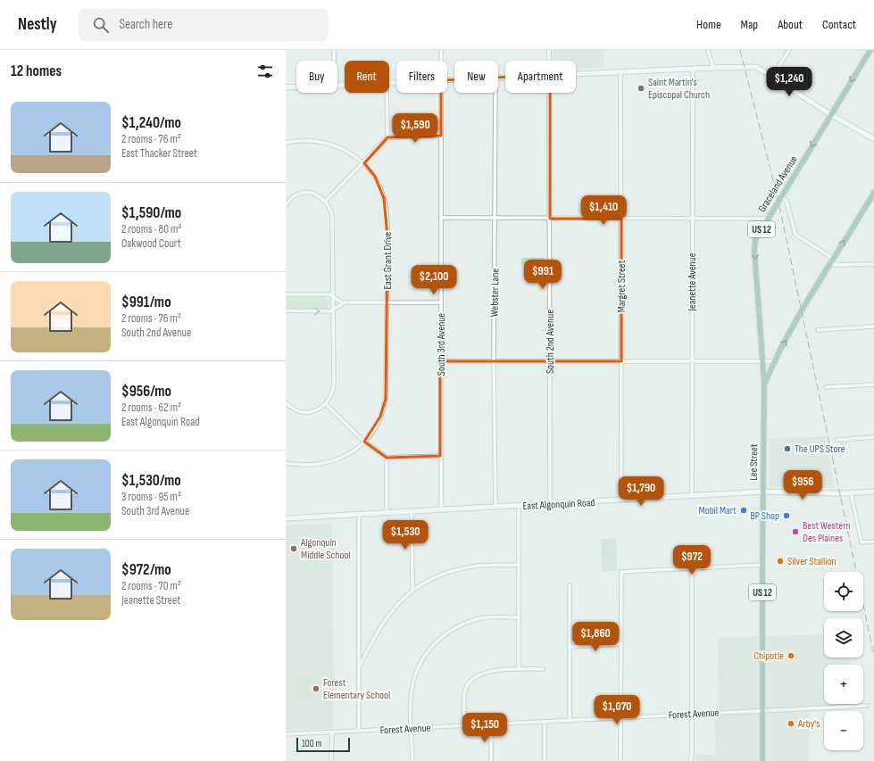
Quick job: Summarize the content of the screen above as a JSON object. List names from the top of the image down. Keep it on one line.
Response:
{"streets":{"main road":["Graceland Avenue","US 12","Lee Street"],"street":["East Grant Drive","Jeanette Avenue","Margret Street","Webster Lane","South 2nd Avenue","South 3rd Avenue","East Algonquin Road","Forest Avenue"]},"crossings":[["Graceland Avenue","Lee Street"],["Jeanette Avenue","East Algonquin Road"],["Margret Street","East Algonquin Road"],["Webster Lane","East Algonquin Road"],["South 2nd Avenue","East Algonquin Road"],["South 3rd Avenue","East Algonquin Road"],["Lee Street","East Algonquin Road"],["Lee Street","Forest Avenue"]],"one_way":["Graceland Avenue"],"places":["Saint Martin's Episcopal Church","The UPS Store","Mobil Mart","BP Shop","Best Western Des Plaines","Algonquin Middle School","Silver Stallion","Chipotle","Forest Elementary School","Arby's"],"scale_bar":"100 m","page":{"header":"Nestly","search":"Search here","nav":["Home","Map","About","Contact"],"heading":"12 homes","chip":["Buy","Rent","Filters","New","Apartment"],"price":["$1,240","$1,590","$1,410","$991","$2,100","$956","$1,790","$1,530","$972","$1,860","$1,070","$1,150"],"list":[{"name":"$1,240/mo","note":"2 rooms · 76 m² · East Thacker Street"},{"name":"$1,590/mo","note":"2 rooms · 80 m² · Oakwood Court"},{"name":"$991/mo","note":"2 rooms · 76 m² · South 2nd Avenue"},{"name":"$956/mo","note":"2 rooms · 62 m² · East Algonquin Road"},{"name":"$1,530/mo","note":"3 rooms · 95 m² · South 3rd Avenue"},{"name":"$972/mo","note":"2 rooms · 70 m² · Jeanette Street"}],"map_buttons":["+","−"],"scale":"100 m"}}
